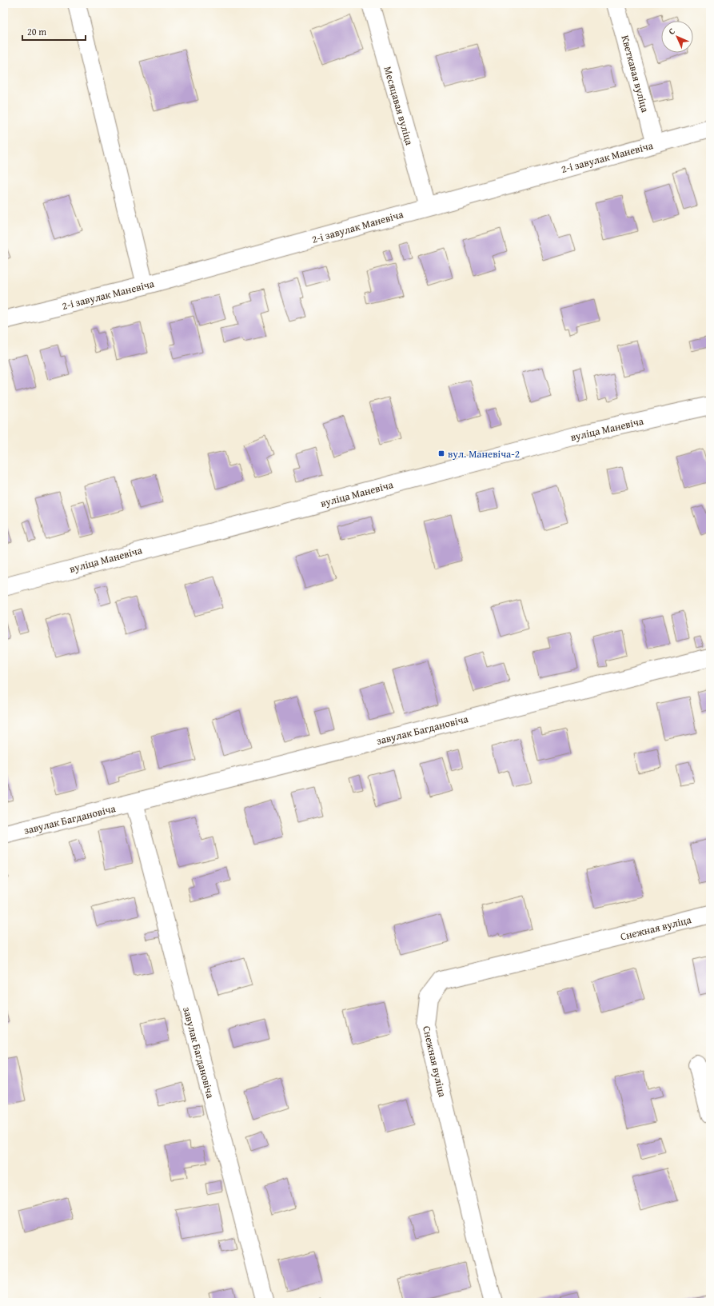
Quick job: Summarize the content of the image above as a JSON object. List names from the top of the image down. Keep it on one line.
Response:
{"streets":{"street":["Кветкавая вуліца","Месяцавая вуліца","2-і завулак Маневіча","вуліца Маневіча","завулак Багдановіча","Снежная вуліца"]},"crossings":[["Кветкавая вуліца","2-і завулак Маневіча"],["Месяцавая вуліца","2-і завулак Маневіча"]],"places":{"transit":["вул. Маневіча-2"]},"scale_bar":"20 m","north":"top left"}
